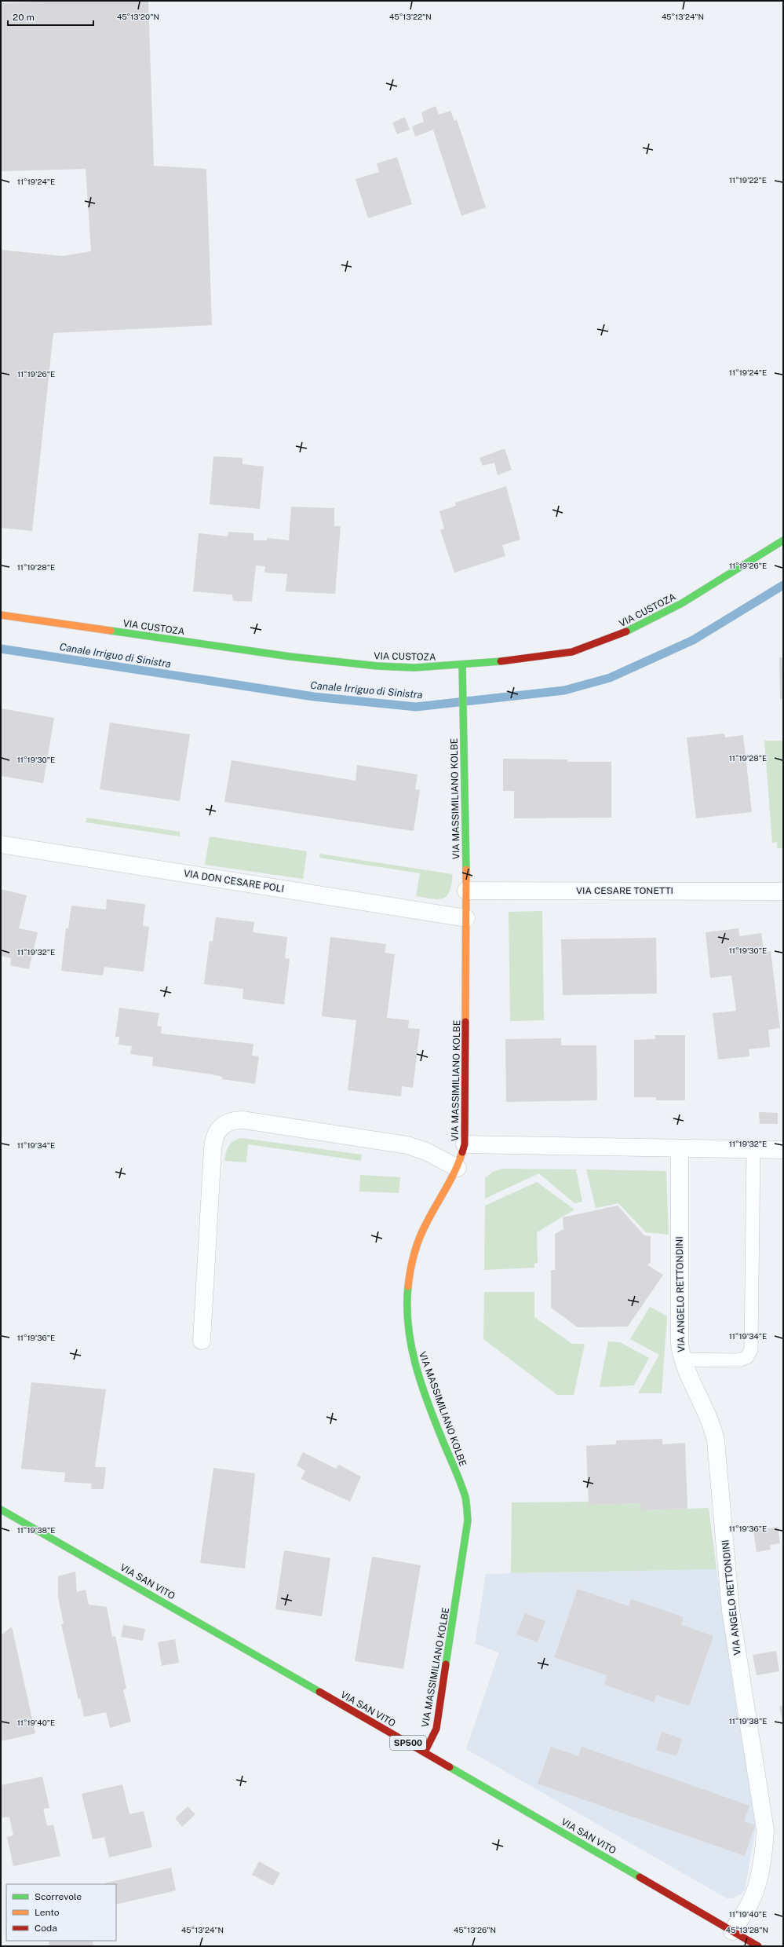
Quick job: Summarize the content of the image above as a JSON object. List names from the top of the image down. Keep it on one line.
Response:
{"streets":{"street":["VIA CUSTOZA","VIA MASSIMILIANO KOLBE","VIA DON CESARE POLI","VIA CESARE TONETTI","VIA ANGELO RETTONDINI","VIA SAN VITO","SP500"]},"crossings":[["VIA CUSTOZA","VIA MASSIMILIANO KOLBE"],["VIA MASSIMILIANO KOLBE","VIA DON CESARE POLI"],["VIA MASSIMILIANO KOLBE","VIA CESARE TONETTI"],["VIA MASSIMILIANO KOLBE","VIA SAN VITO"],["VIA ANGELO RETTONDINI","VIA SAN VITO"]],"water":["Canale Irriguo di Sinistra"],"legend":["Scorrevole","Lento","Coda"],"scale_bar":"20 m","coordinates":["45°13'22\"N","45°13'20\"N","45°13'24\"N","11°19'22\"E","11°19'24\"E","11°19'26\"E","11°19'28\"E","11°19'30\"E","11°19'32\"E","11°19'34\"E","11°19'36\"E","11°19'38\"E","11°19'40\"E","45°13'26\"N","45°13'28\"N"]}
